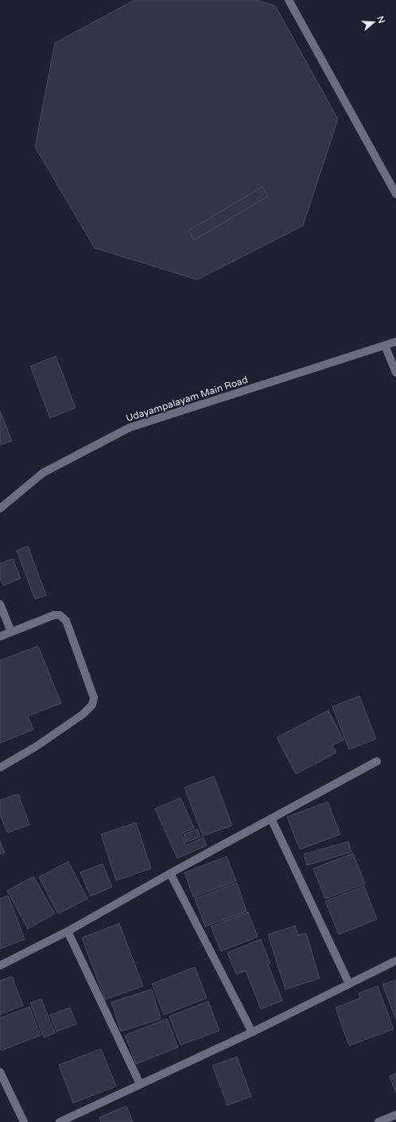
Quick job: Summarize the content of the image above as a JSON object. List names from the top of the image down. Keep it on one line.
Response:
{"streets":{"street":["Udayampalayam Main Road"]},"north":"right"}
